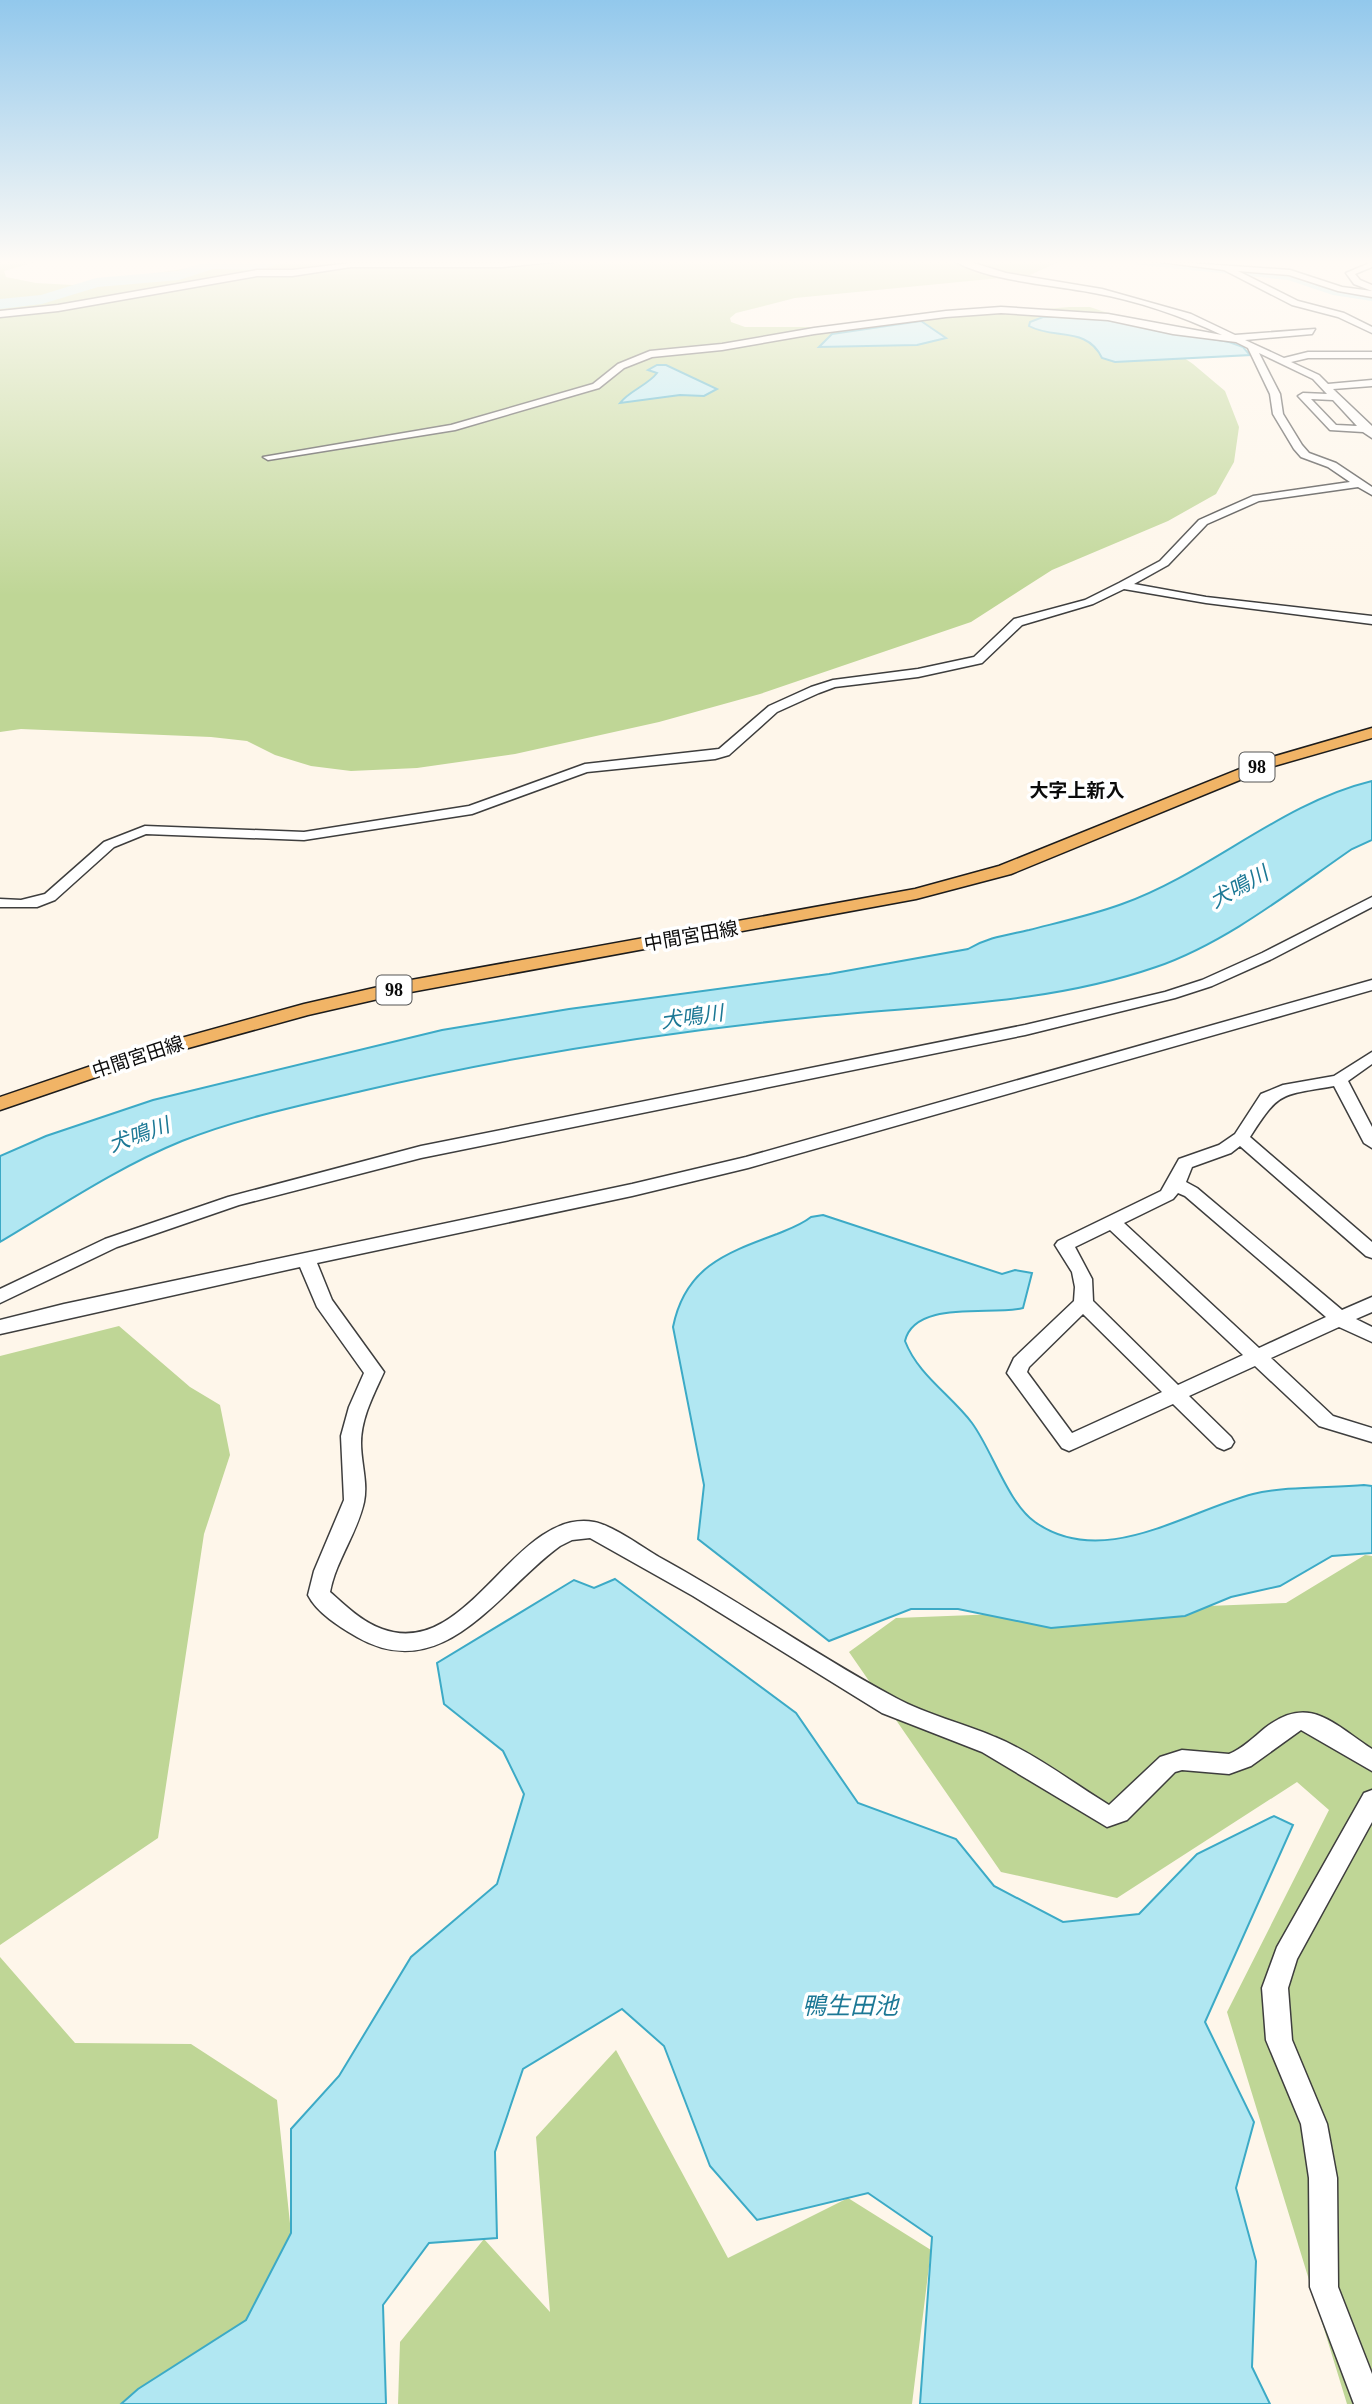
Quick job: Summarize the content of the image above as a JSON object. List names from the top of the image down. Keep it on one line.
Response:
{"streets":{"main road":["98","中間宮田線"]},"districts":["大字上新入"],"water":["犬鳴川","鴨生田池"]}
